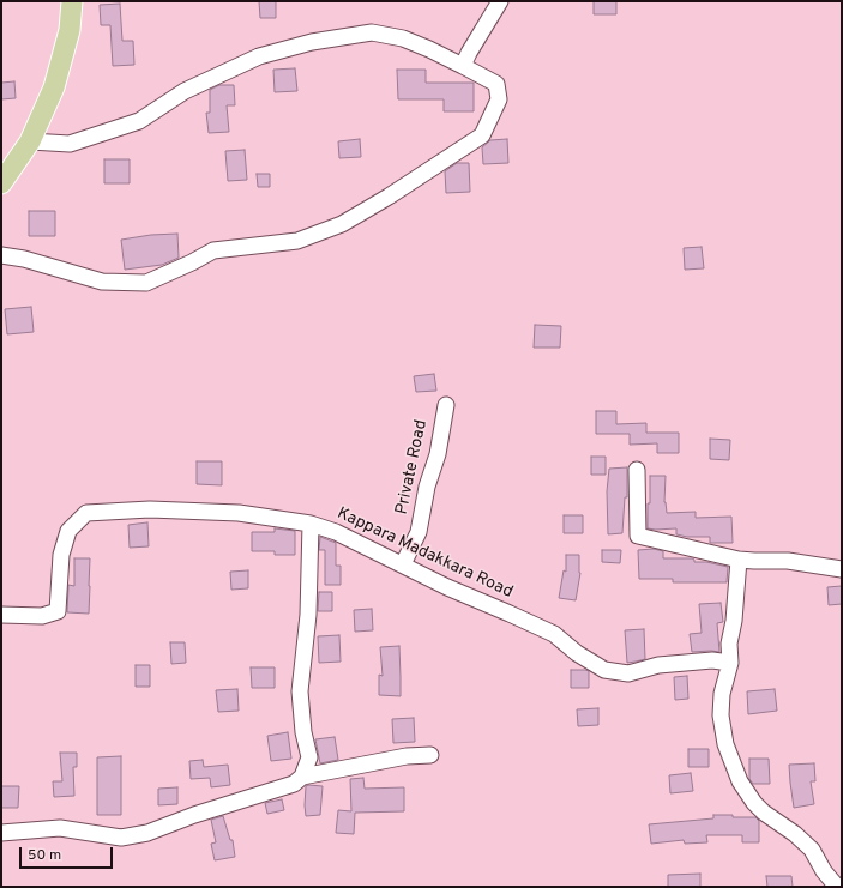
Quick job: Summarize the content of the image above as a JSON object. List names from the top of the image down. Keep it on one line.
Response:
{"streets":{"street":["Private Road","Kappara Madakkara Road"]},"crossings":[["Private Road","Kappara Madakkara Road"]],"scale_bar":"50 m"}
